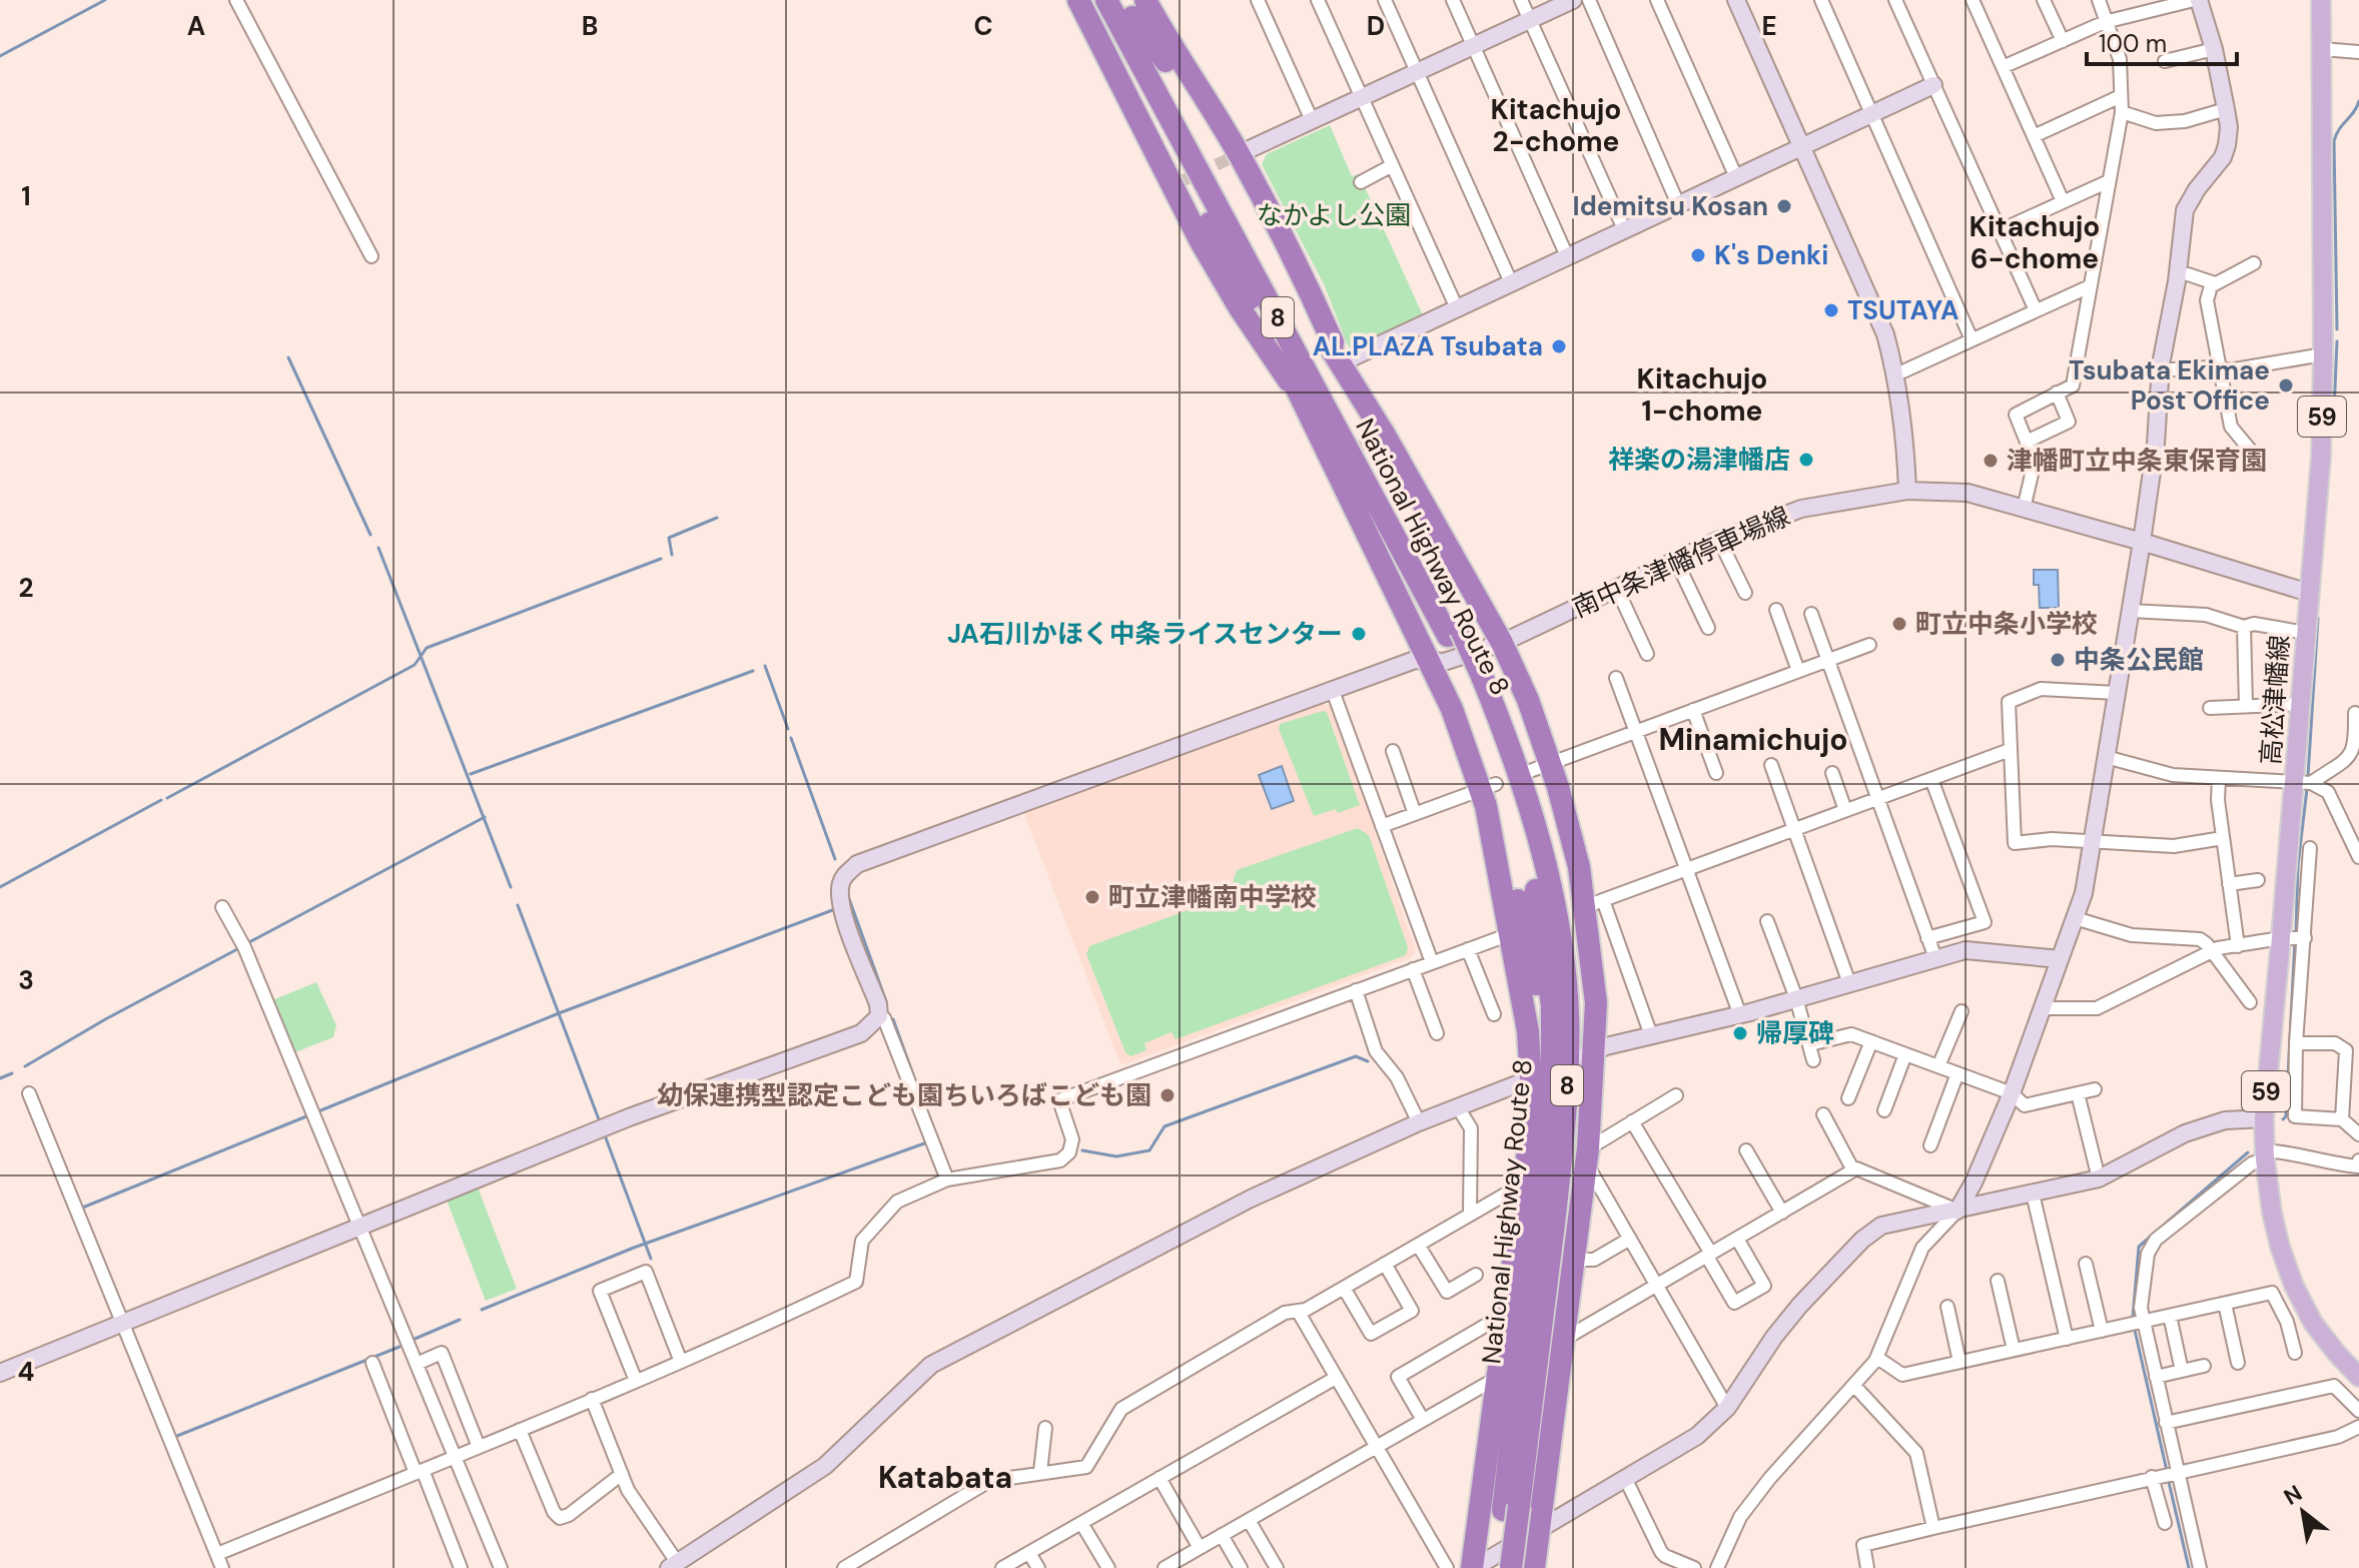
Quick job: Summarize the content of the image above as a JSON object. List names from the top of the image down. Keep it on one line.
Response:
{"streets":{"highway":["8","National Highway Route 8"],"main road":["59","高松津幡線"],"street":["南中条津幡停車場線"]},"crossings":[["8","National Highway Route 8"],["南中条津幡停車場線","高松津幡線"]],"districts":["Kitachujo 2-chome","Kitachujo 6-chome","Kitachujo 1-chome","Minamichujo","Katabata"],"parks":["なかよし公園"],"places":["Idemitsu Kosan","K's Denki","TSUTAYA","AL.PLAZA Tsubata","Tsubata Ekimae Post Office","祥楽の湯津幡店","津幡町立中条東保育園","町立中条小学校","JA石川かほく中条ライスセンター","中条公民館","町立津幡南中学校","帰厚碑","幼保連携型認定こども園ちいろばこども園"],"scale_bar":"100 m","north":"top left","grid":{"columns":["A","B","C","D","E"],"rows":["1","2","3","4"]}}
